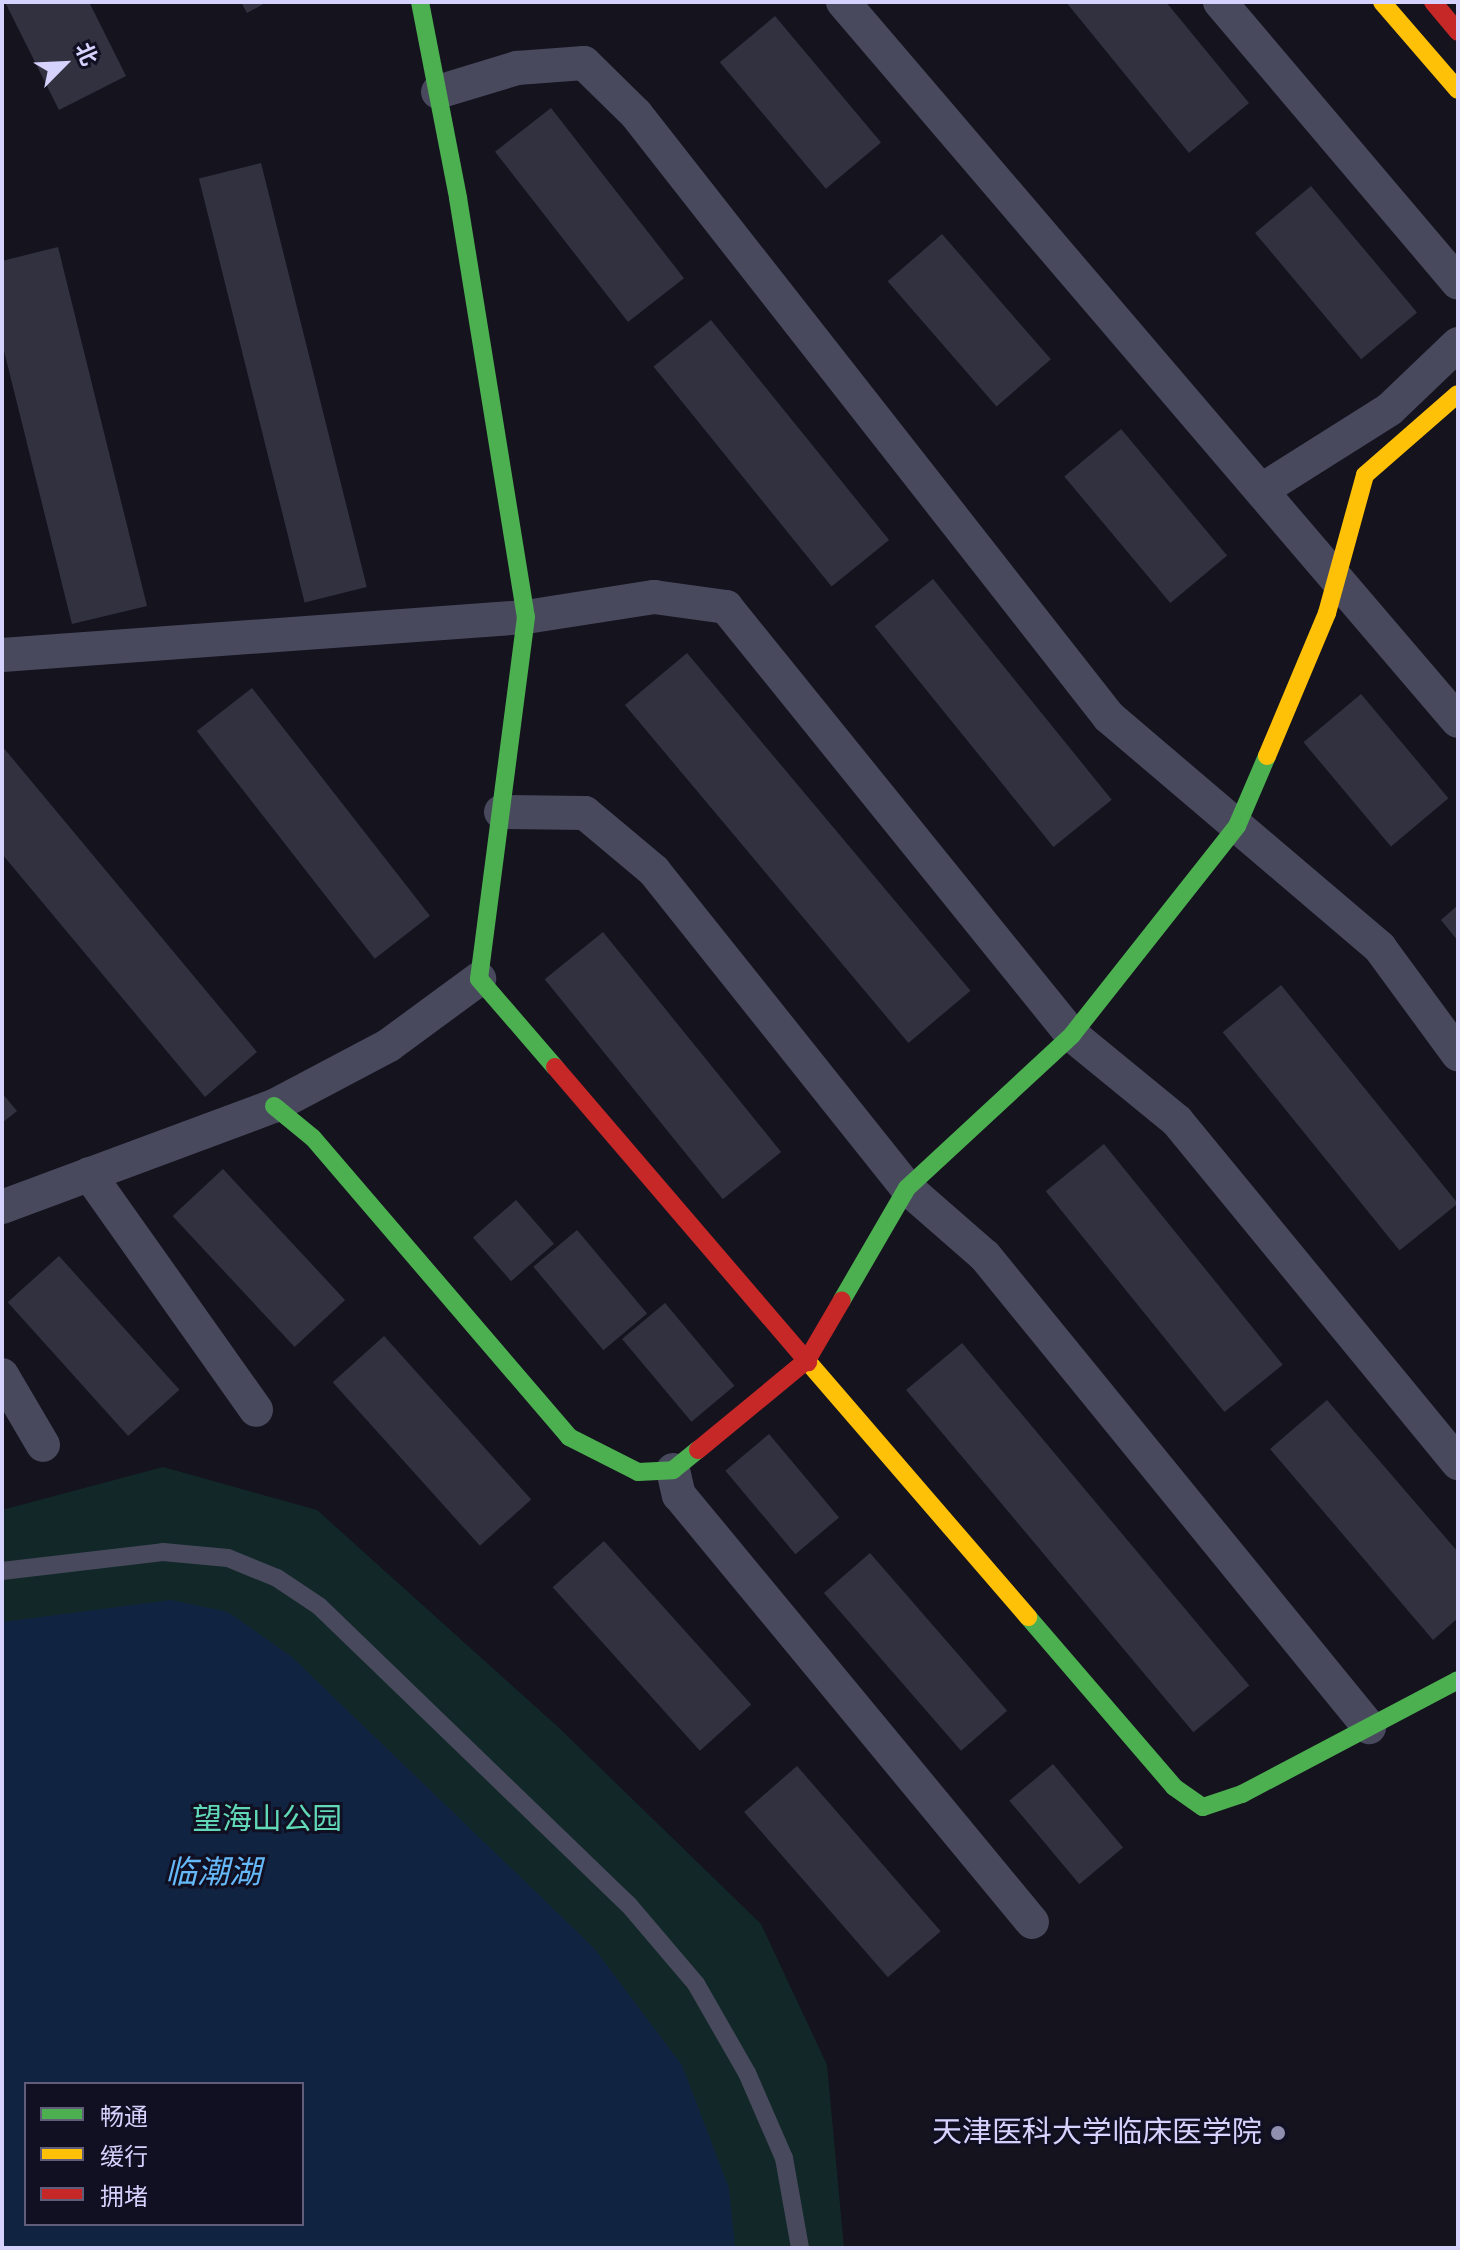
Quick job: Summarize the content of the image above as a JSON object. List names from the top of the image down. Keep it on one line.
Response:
{"water":["临潮湖"],"parks":["望海山公园"],"places":["天津医科大学临床医学院"],"legend":["畅通","缓行","拥堵"],"north":"top right"}
